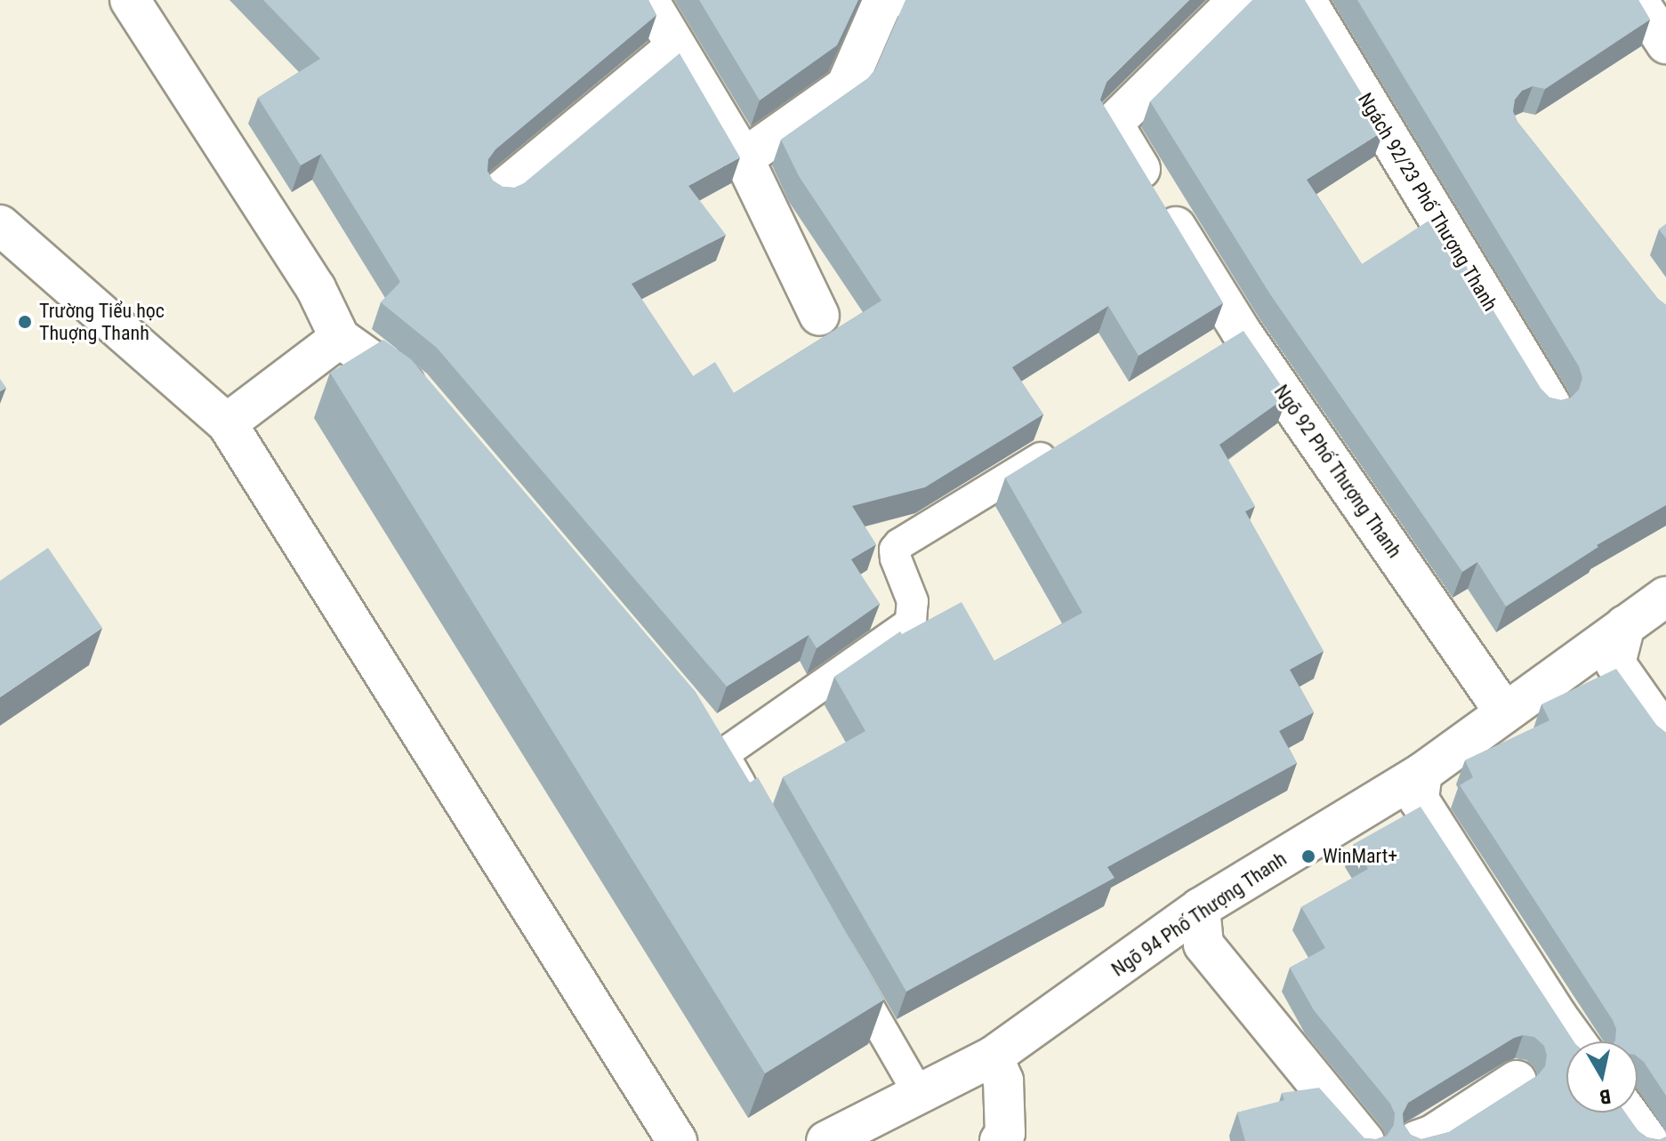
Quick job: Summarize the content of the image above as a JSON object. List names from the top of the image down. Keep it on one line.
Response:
{"streets":{"street":["Ngách 92/23 Phố Thượng Thanh","Ngõ 92 Phố Thượng Thanh","Ngõ 94 Phố Thượng Thanh"]},"crossings":[["Ngõ 92 Phố Thượng Thanh","Ngõ 94 Phố Thượng Thanh"]],"places":["Trường Tiểu học Thuợng Thanh","WinMart+"],"north":"bottom"}
